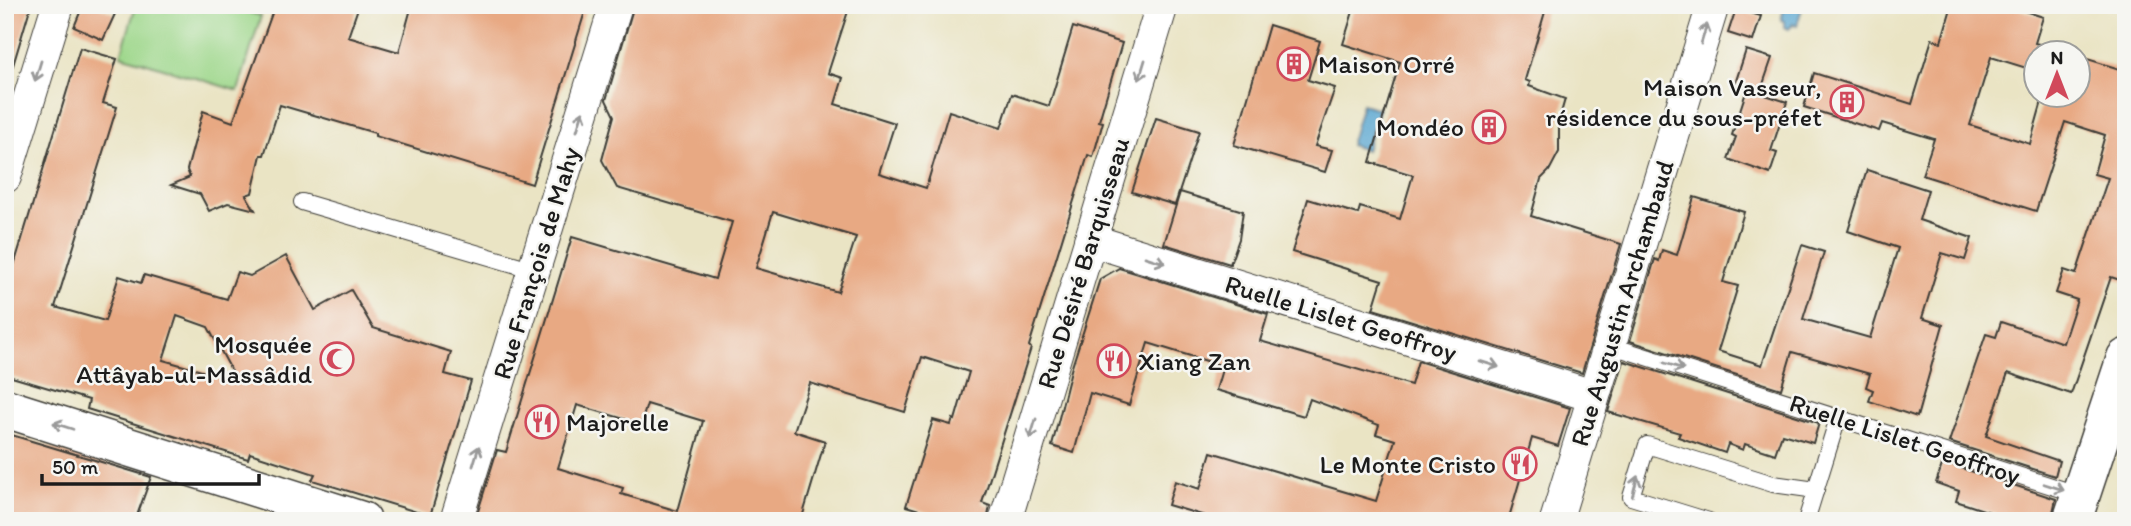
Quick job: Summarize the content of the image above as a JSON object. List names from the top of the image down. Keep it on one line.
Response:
{"streets":{"street":["Rue François de Mahy","Rue Désiré Barquisseau","Rue Augustin Archambaud","Ruelle Lislet Geoffroy"]},"crossings":[["Rue Désiré Barquisseau","Ruelle Lislet Geoffroy"],["Rue Augustin Archambaud","Ruelle Lislet Geoffroy"]],"one_way":["Rue François de Mahy","Rue Désiré Barquisseau","Rue Augustin Archambaud","Ruelle Lislet Geoffroy"],"places":{"building":["Maison Orré","Maison Vasseur, résidence du sous-préfet","Mondéo"],"mosque":["Mosquée Attâyab-ul-Massâdid"],"restaurant":["Xiang Zan","Majorelle","Le Monte Cristo"]},"scale_bar":"50 m","north":"top"}
